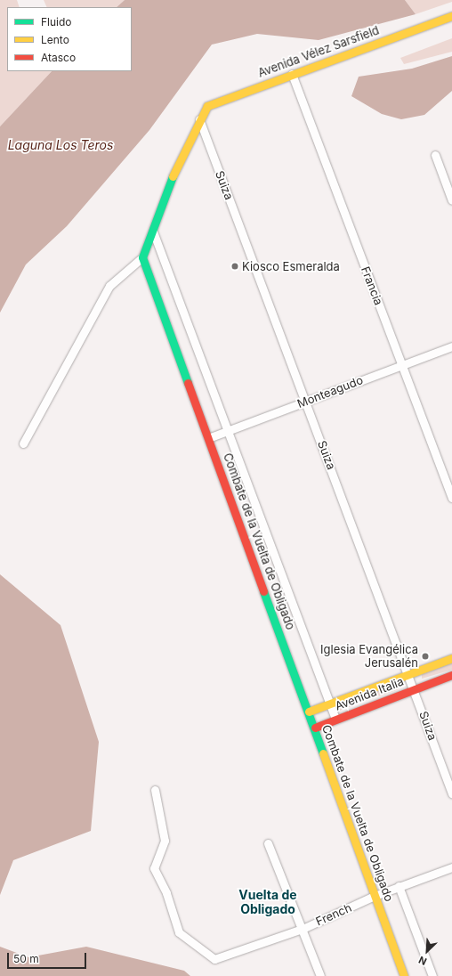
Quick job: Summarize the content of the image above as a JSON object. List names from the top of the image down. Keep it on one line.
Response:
{"streets":{"street":["Avenida Vélez Sarsfield","Suiza","Francia","Monteagudo","Combate de la Vuelta de Obligado","Avenida Italia","French"]},"crossings":[["Avenida Vélez Sarsfield","Suiza"],["Avenida Vélez Sarsfield","Francia"],["Suiza","Monteagudo"],["Suiza","Avenida Italia"],["Francia","Monteagudo"],["Monteagudo","Combate de la Vuelta de Obligado"],["Combate de la Vuelta de Obligado","Avenida Italia"],["Combate de la Vuelta de Obligado","French"]],"districts":["Vuelta de Obligado"],"water":["Laguna Los Teros"],"places":["Kiosco Esmeralda","Iglesia Evangélica Jerusalén"],"legend":["Fluido","Lento","Atasco"],"scale_bar":"50 m","north":"bottom left"}
